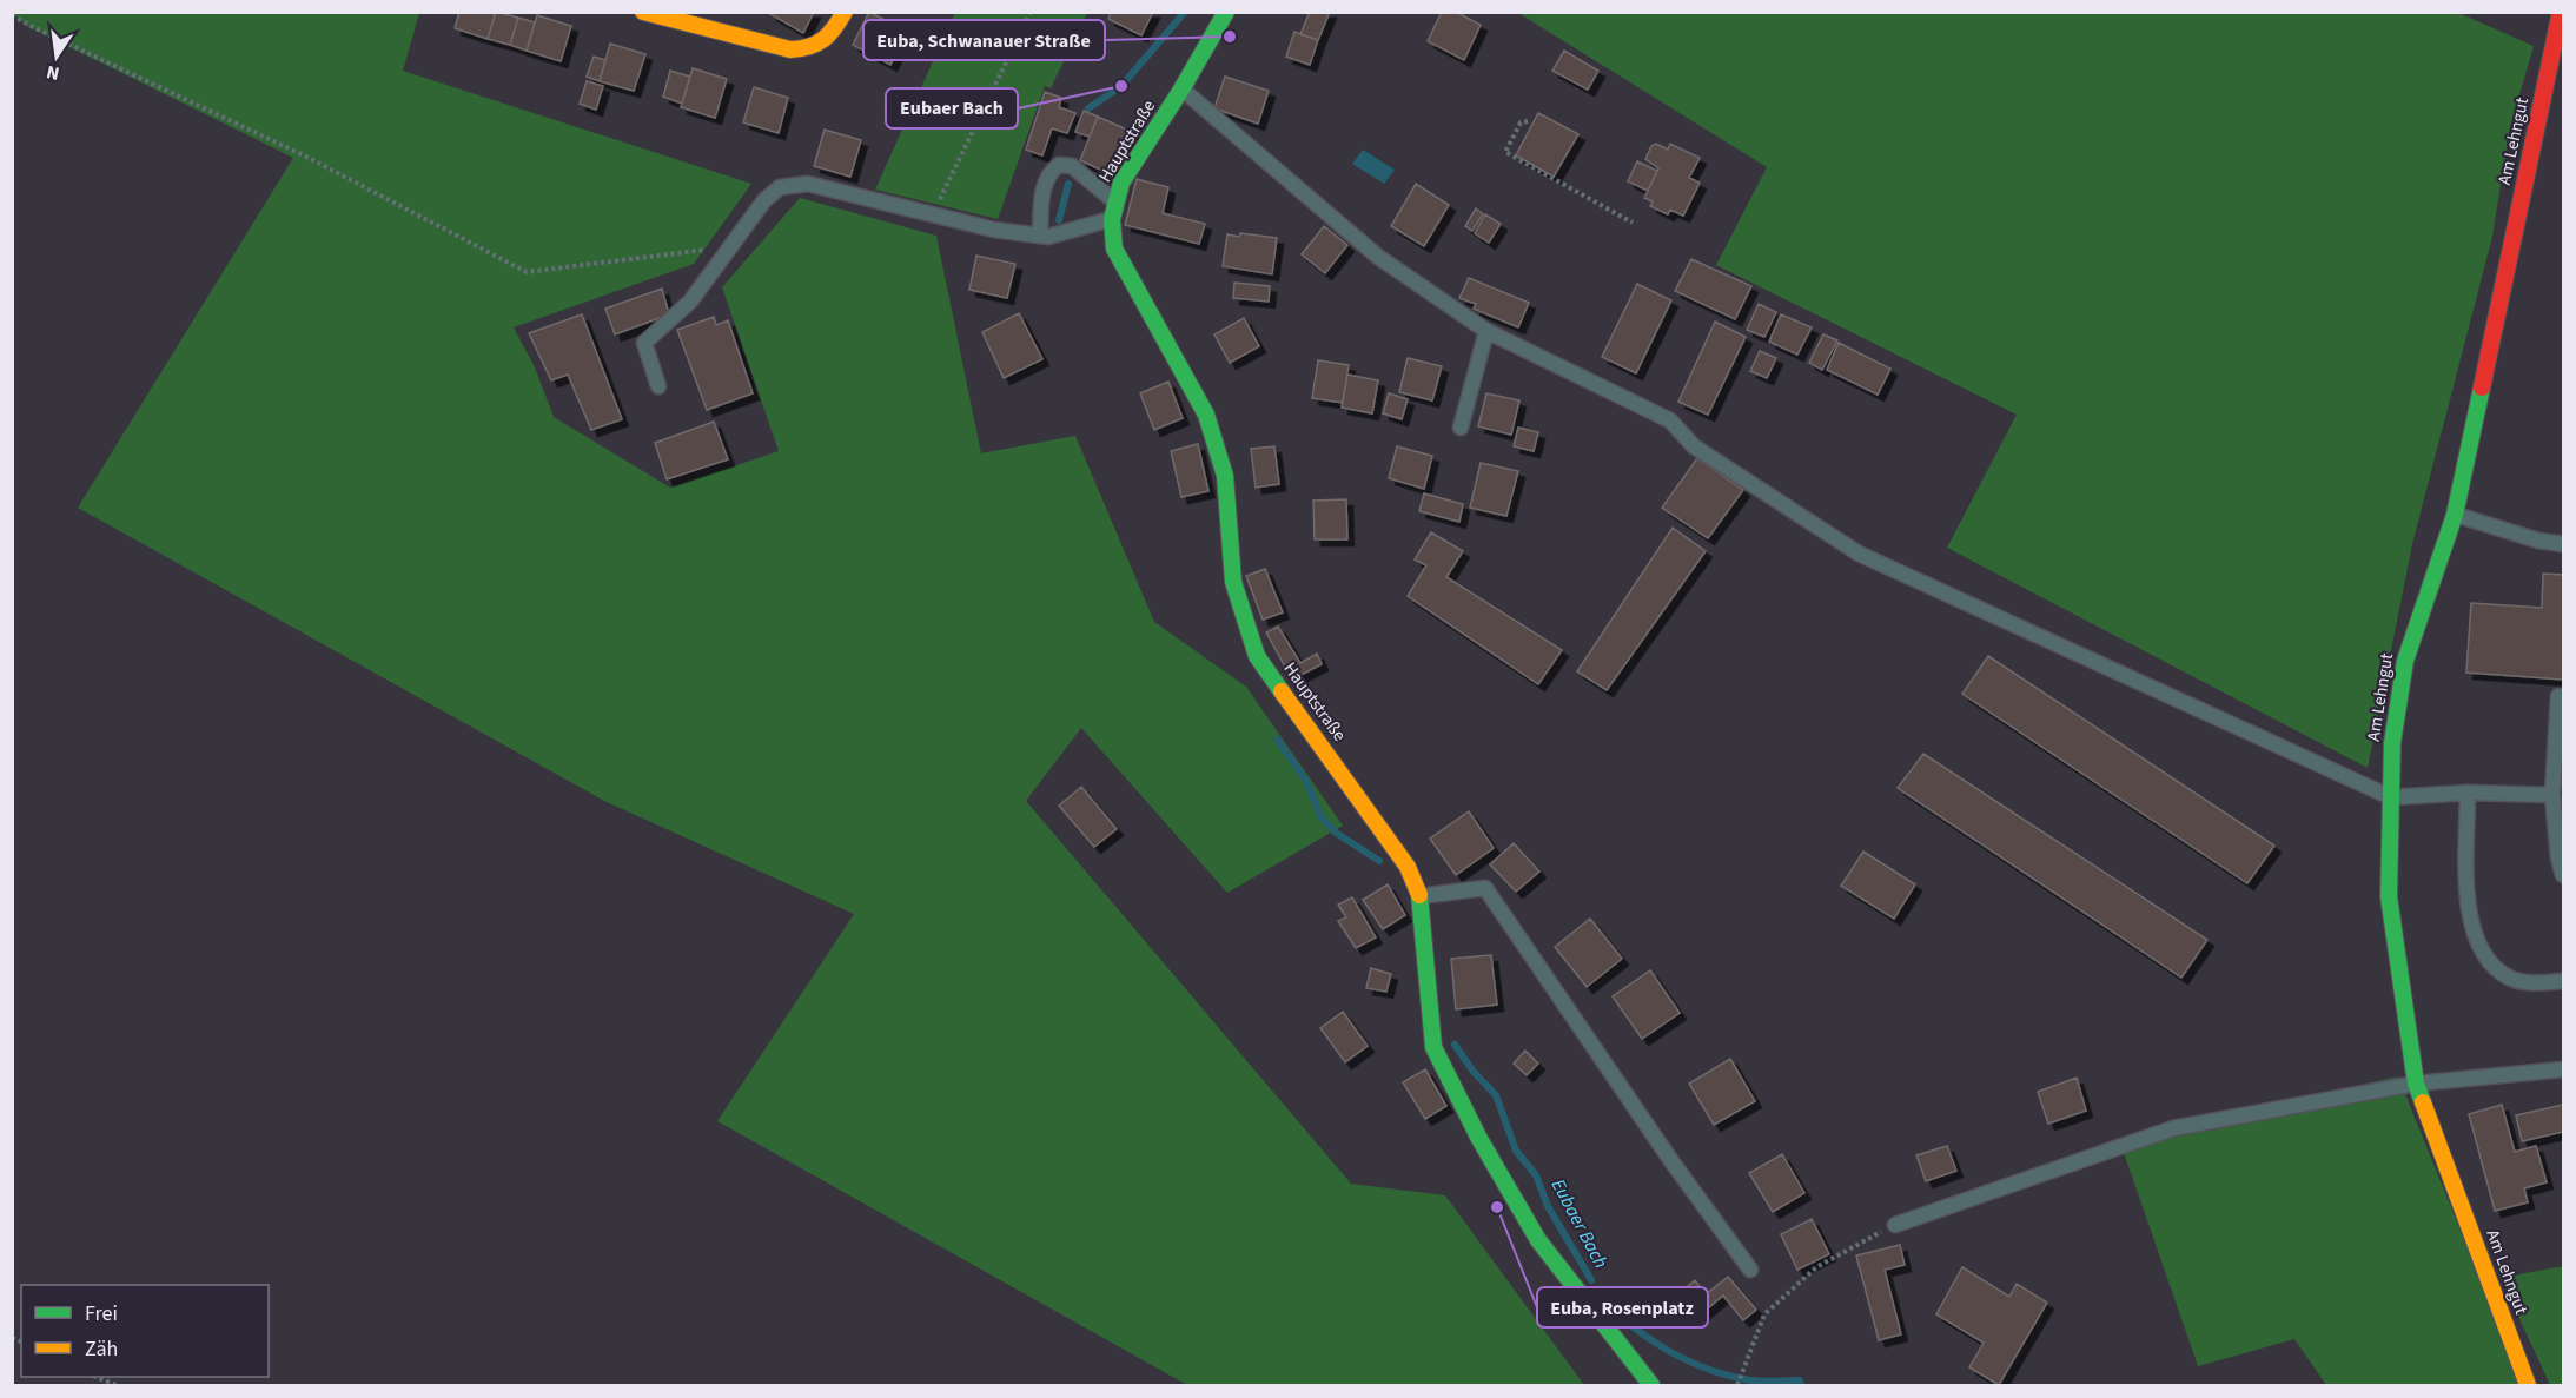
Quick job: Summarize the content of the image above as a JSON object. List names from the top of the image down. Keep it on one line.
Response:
{"streets":{"street":["Hauptstraße","Am Lehngut"]},"water":["Eubaer Bach"],"places":["Euba, Schwanauer Straße","Eubaer Bach","Euba, Rosenplatz"],"legend":["Frei","Zäh"],"north":"bottom"}
